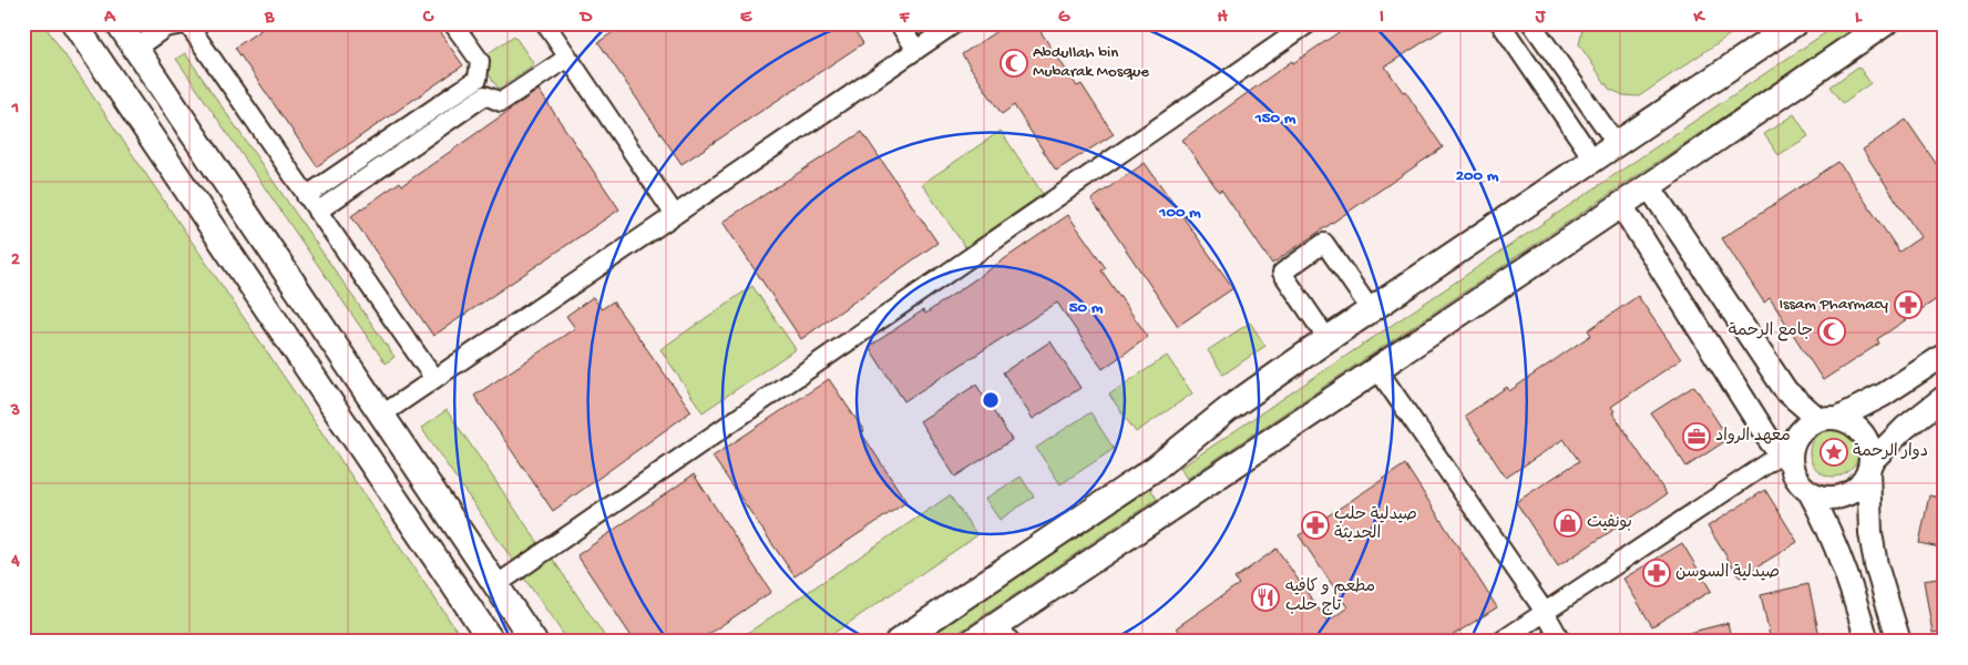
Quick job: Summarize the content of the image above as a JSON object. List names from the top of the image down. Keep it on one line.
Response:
{"places":{"mosque":["Abdullah bin Mubarak Mosque","جامع الرحمة"],"pharmacy":["Issam Pharmacy","صيدلية حلب الحديثة","صيدلية السوسن"],"office":["معهد الرواد"],"place":["دوار الرحمة"],"shop":["بونفيت"],"restaurant":["مطعم و كافيه تاج حلب"]},"grid":{"columns":["A","B","C","D","E","F","G","H","I","J","K","L"],"rows":["1","2","3","4"]},"rings":["150 m","200 m","100 m","50 m"]}
